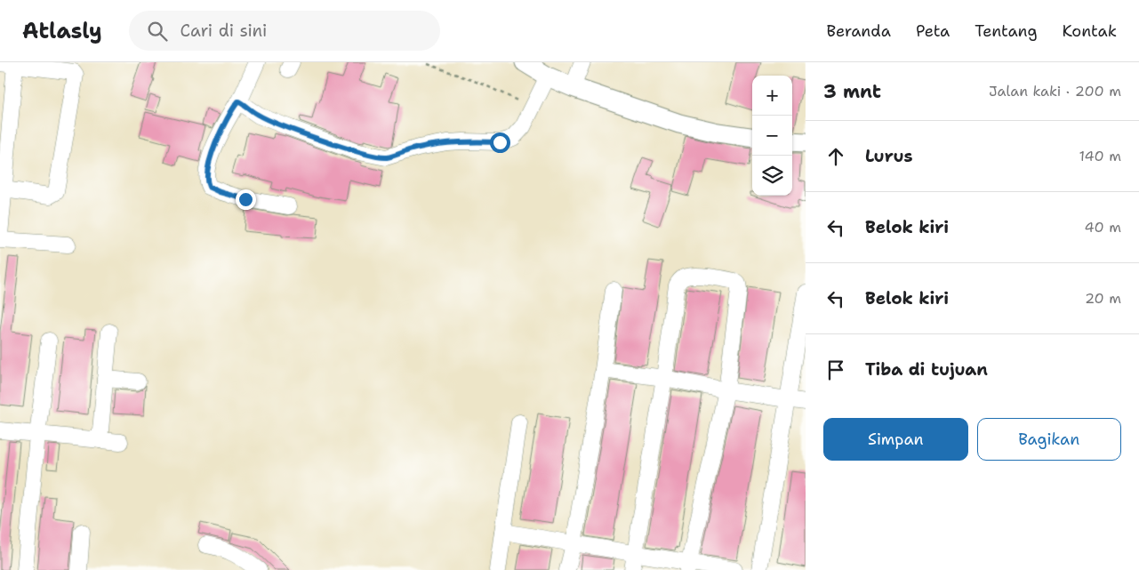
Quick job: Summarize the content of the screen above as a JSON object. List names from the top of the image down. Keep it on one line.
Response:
{"page":{"header":"Atlasly","search":"Cari di sini","nav":["Beranda","Peta","Tentang","Kontak"],"heading":["3 mnt","Jalan kaki · 200 m"],"map_buttons":["+","−"],"list":[["Lurus","140 m"],["Belok kiri","40 m"],["Belok kiri","20 m"],"Tiba di tujuan"],"buttons":["Simpan","Bagikan"]}}
